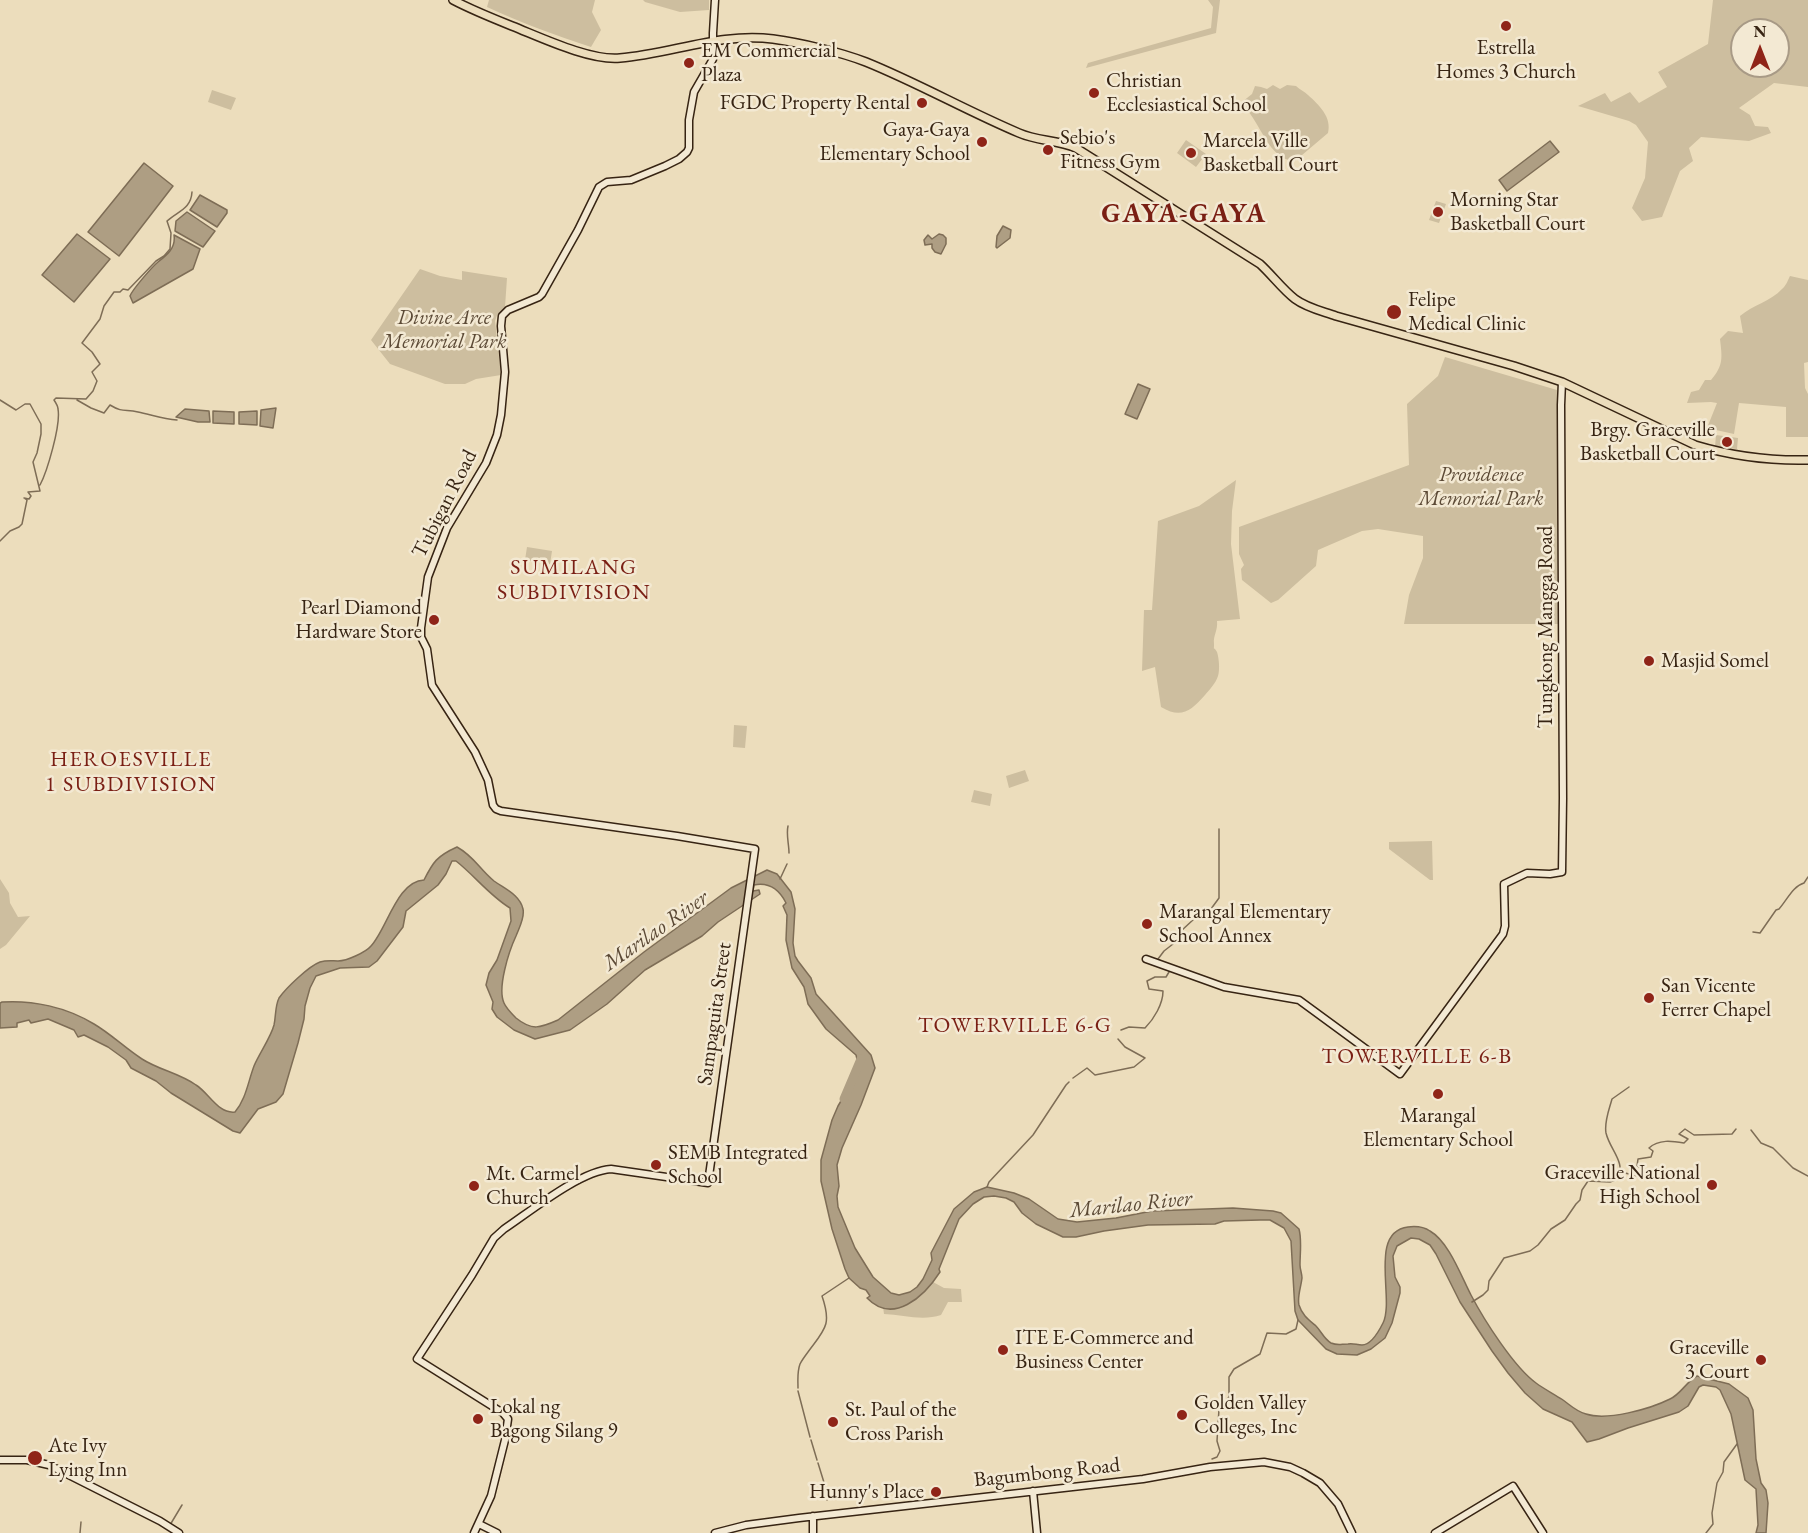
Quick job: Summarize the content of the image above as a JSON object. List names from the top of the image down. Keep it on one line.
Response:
{"streets":{"street":["Tubigan Road","Tungkong Mangga Road","Sampaguita Street","Bagumbong Road"]},"crossings":[["Tubigan Road","Sampaguita Street"]],"districts":["GAYA-GAYA","SUMILANG SUBDIVISION","HEROESVILLE 1 SUBDIVISION","TOWERVILLE 6-G","TOWERVILLE 6-B"],"water":["Marilao River"],"parks":["Divine Arce Memorial Park","Providence Memorial Park"],"places":["Estrella Homes 3 Church","EM Commercial Plaza","Christian Ecclesiastical School","FGDC Property Rental","Gaya-Gaya Elementary School","Sebio's Fitness Gym","Marcela Ville Basketball Court","Morning Star Basketball Court","Felipe Medical Clinic","Brgy. Graceville Basketball Court","Pearl Diamond Hardware Store","Masjid Somel","Marangal Elementary School Annex","San Vicente Ferrer Chapel","Marangal Elementary School","SEMB Integrated School","Graceville National High School","Mt. Carmel Church","ITE E-Commerce and Business Center","Graceville 3 Court","Golden Valley Colleges, Inc","Lokal ng Bagong Silang 9","St. Paul of the Cross Parish","Ate Ivy Lying Inn","Hunny's Place"],"north":"top"}
